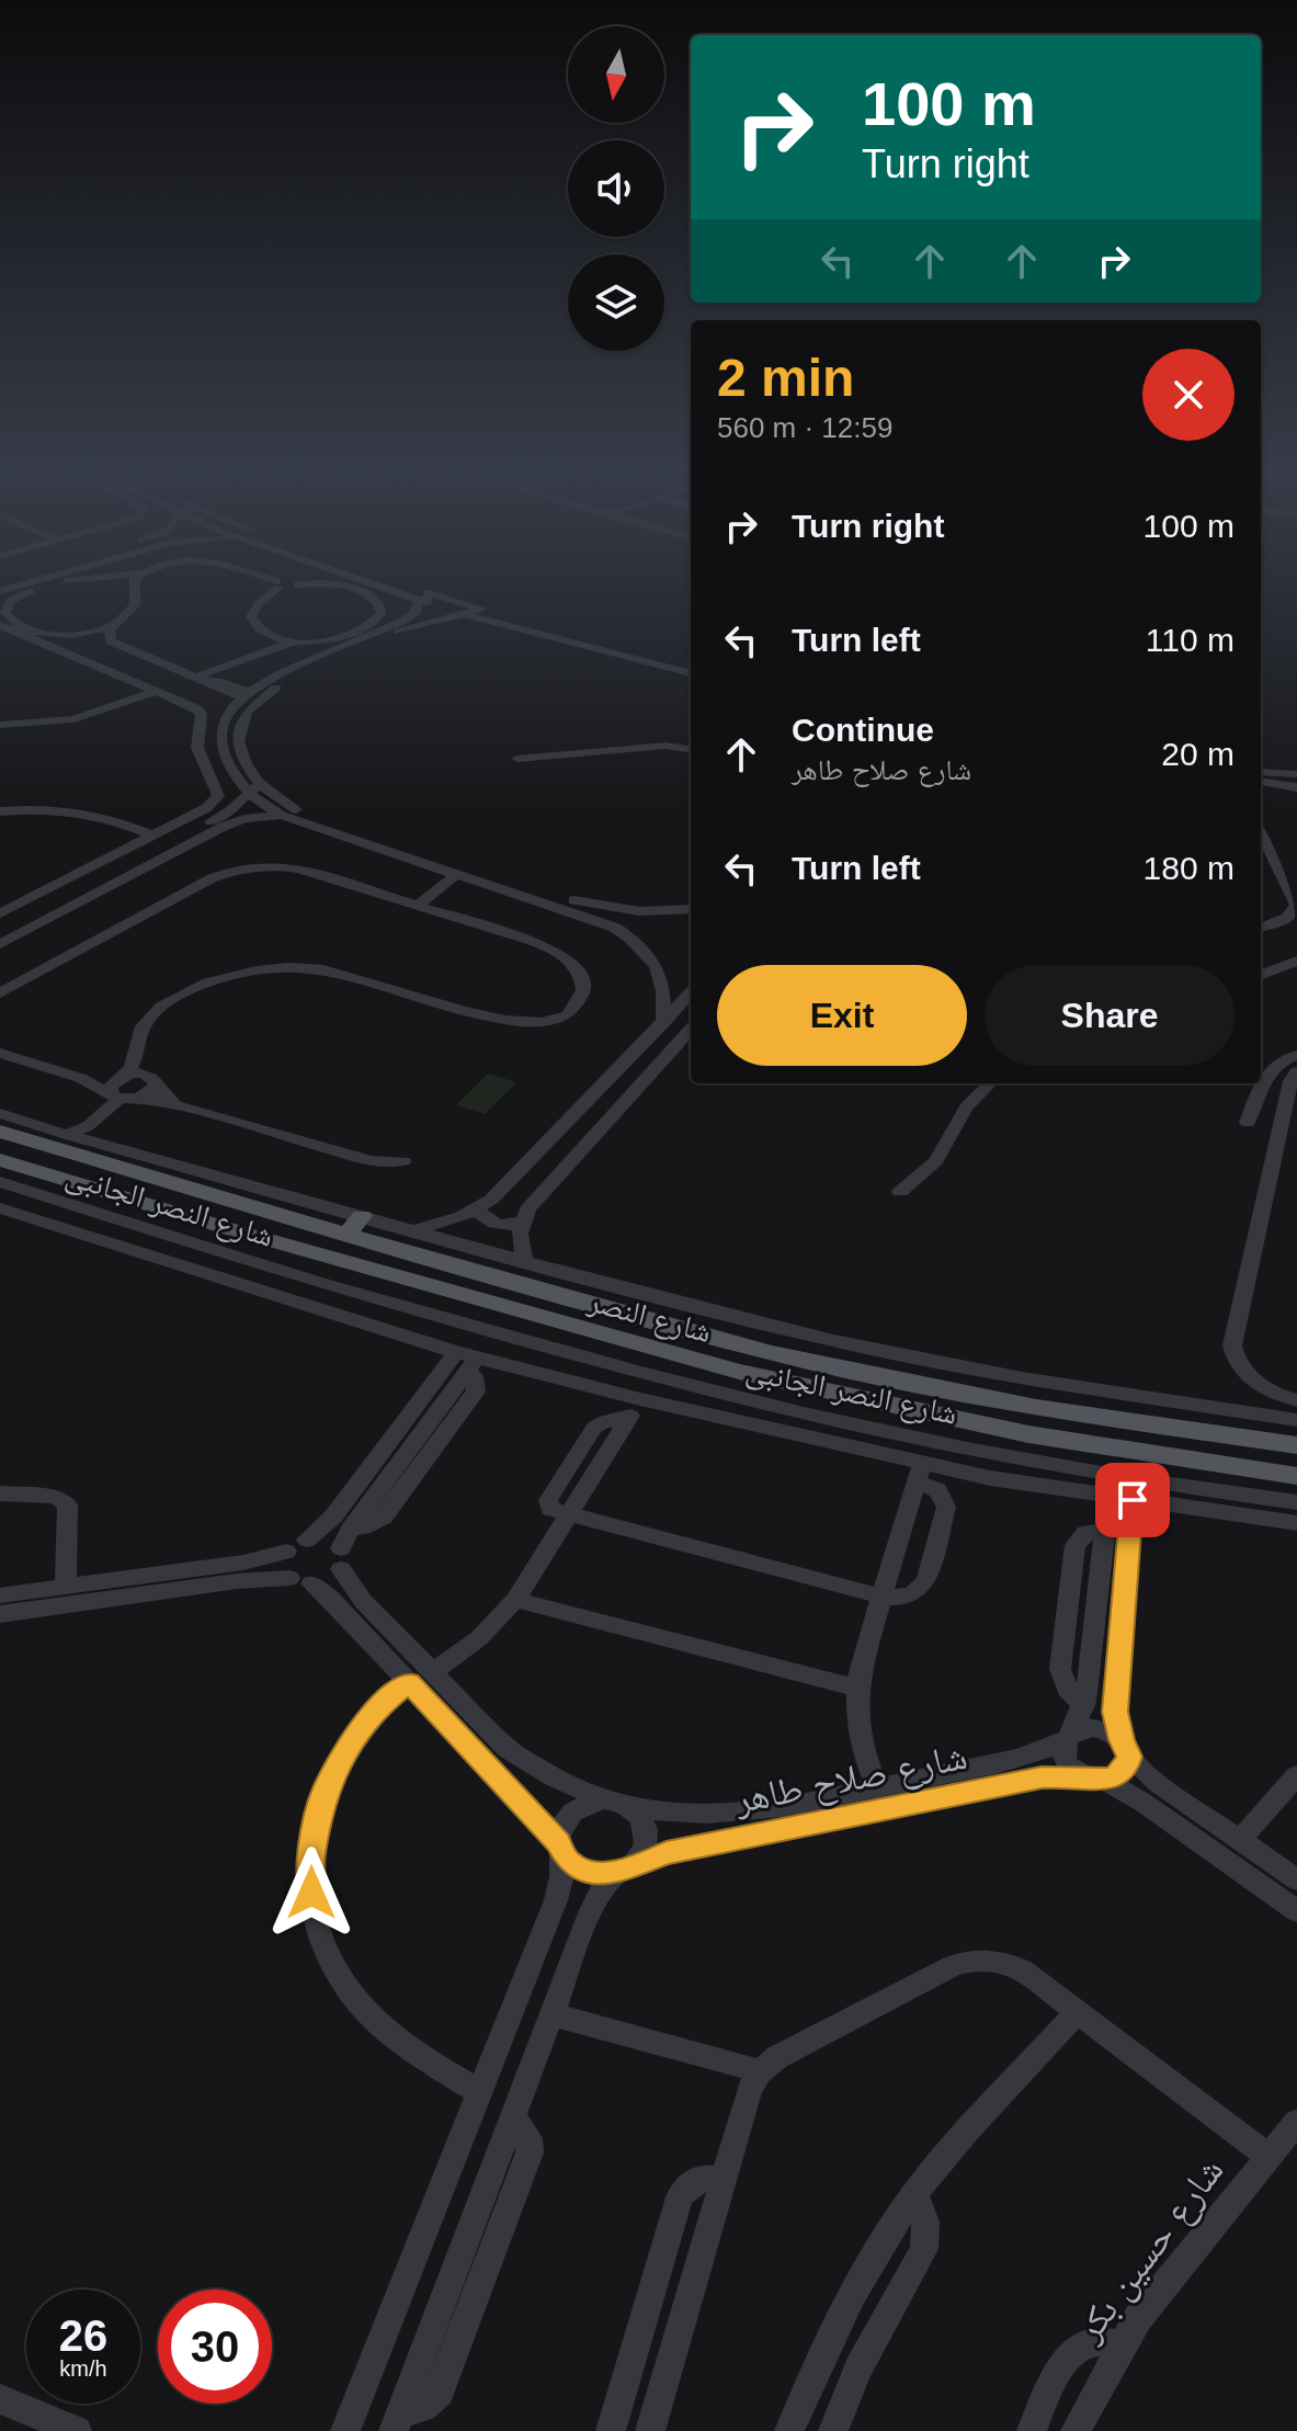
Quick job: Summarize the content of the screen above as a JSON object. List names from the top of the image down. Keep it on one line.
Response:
{"streets":{"main road":["شارع النصر"],"street":["شارع النصر الجانبى","شارع صلاح طاهر","شارع حسين بكر"]},"north":"bottom","page":{"turn":["100 m","Turn right"],"heading":["2 min","560 m · 12:59"],"list":[{"name":"Turn right","value":"100 m"},{"name":"Turn left","value":"110 m"},{"name":"Continue","note":"شارع صلاح طاهر","value":"20 m"},{"name":"Turn left","value":"180 m"}],"buttons":["Exit","Share"],"speed":"26 km/h","limit":"30"}}
